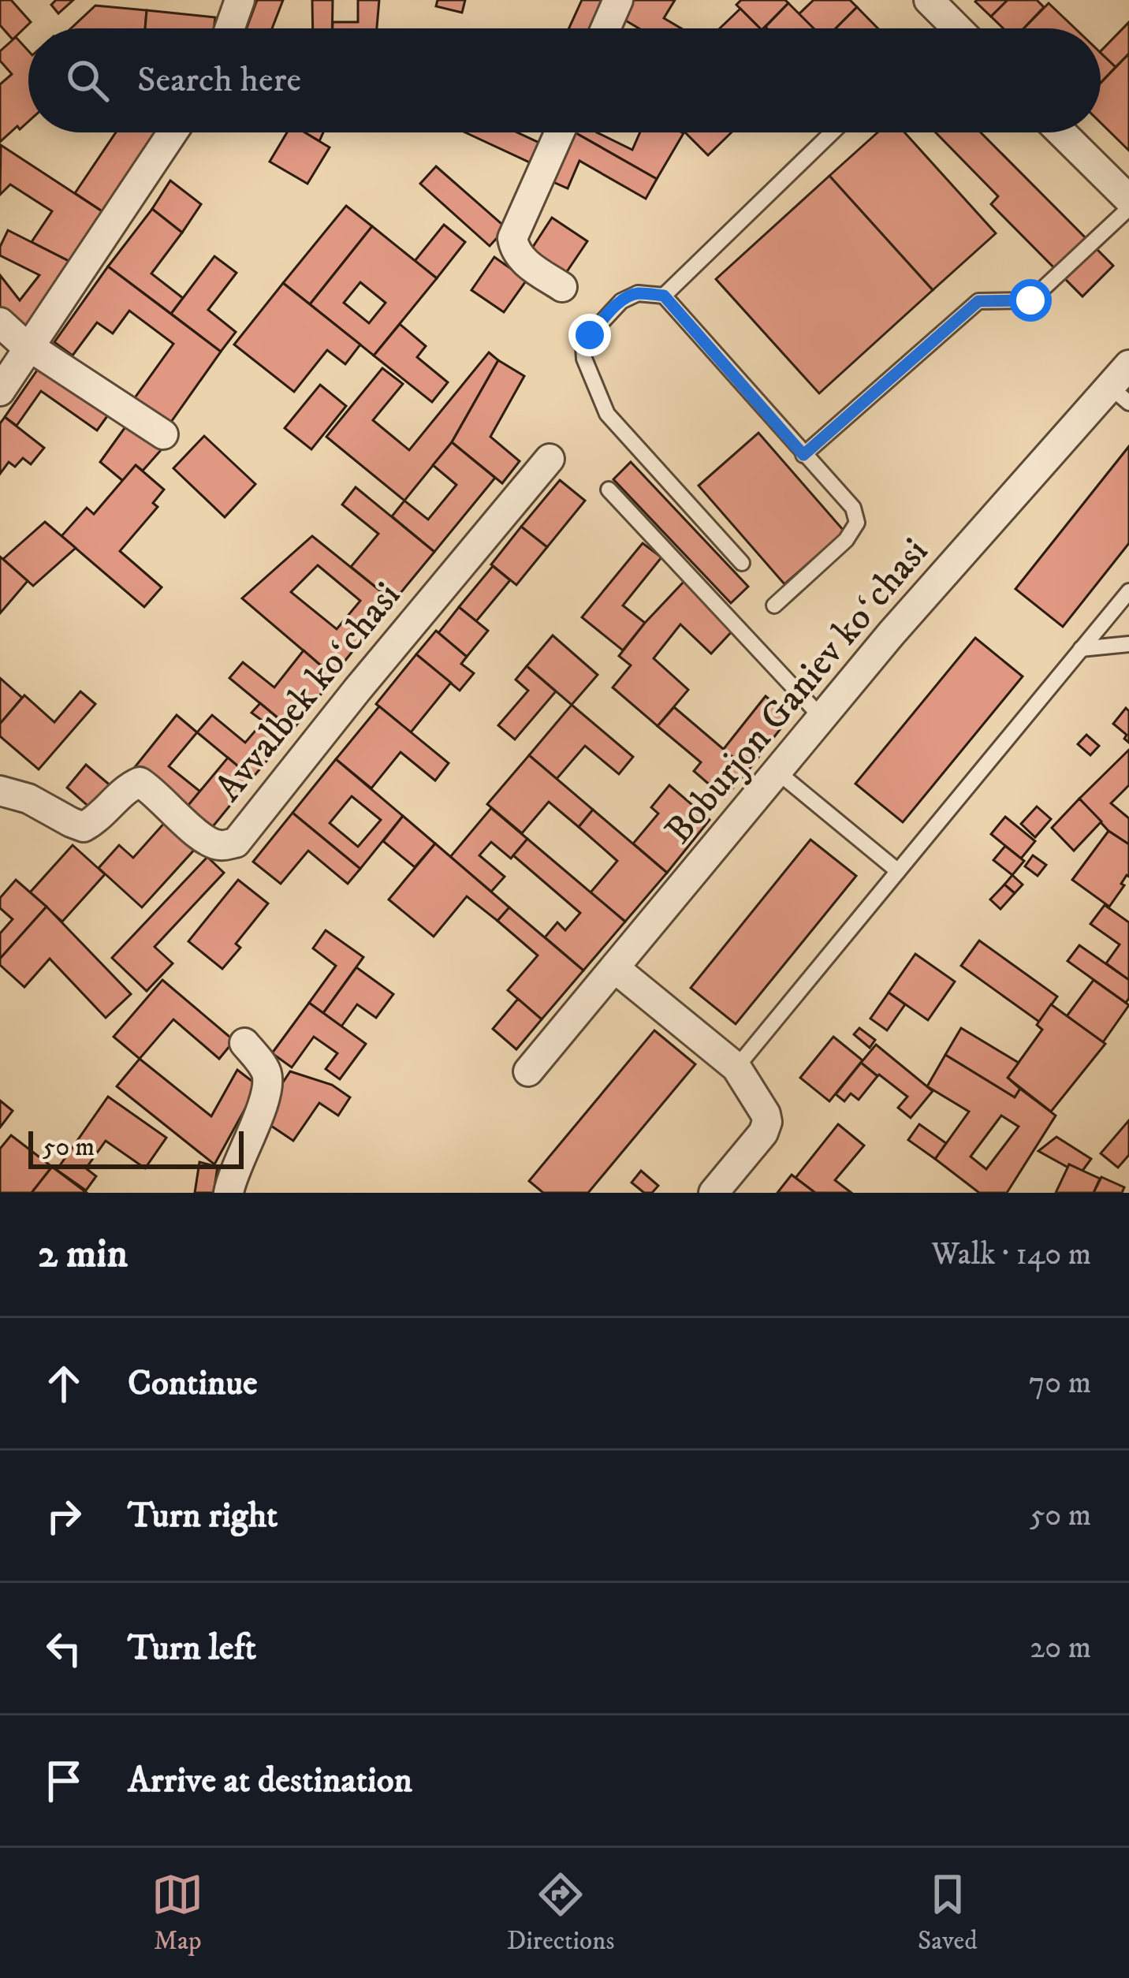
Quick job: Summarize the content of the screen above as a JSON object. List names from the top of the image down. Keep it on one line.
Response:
{"streets":{"street":["Boburjon Ganiev koʻchasi","Avvalbek koʻchasi"]},"scale_bar":"50 m","page":{"search":"Search here","scale":"50 m","heading":["2 min","Walk · 140 m"],"list":[["Continue","70 m"],["Turn right","50 m"],["Turn left","20 m"],"Arrive at destination"],"nav":["Map","Directions","Saved"]}}
